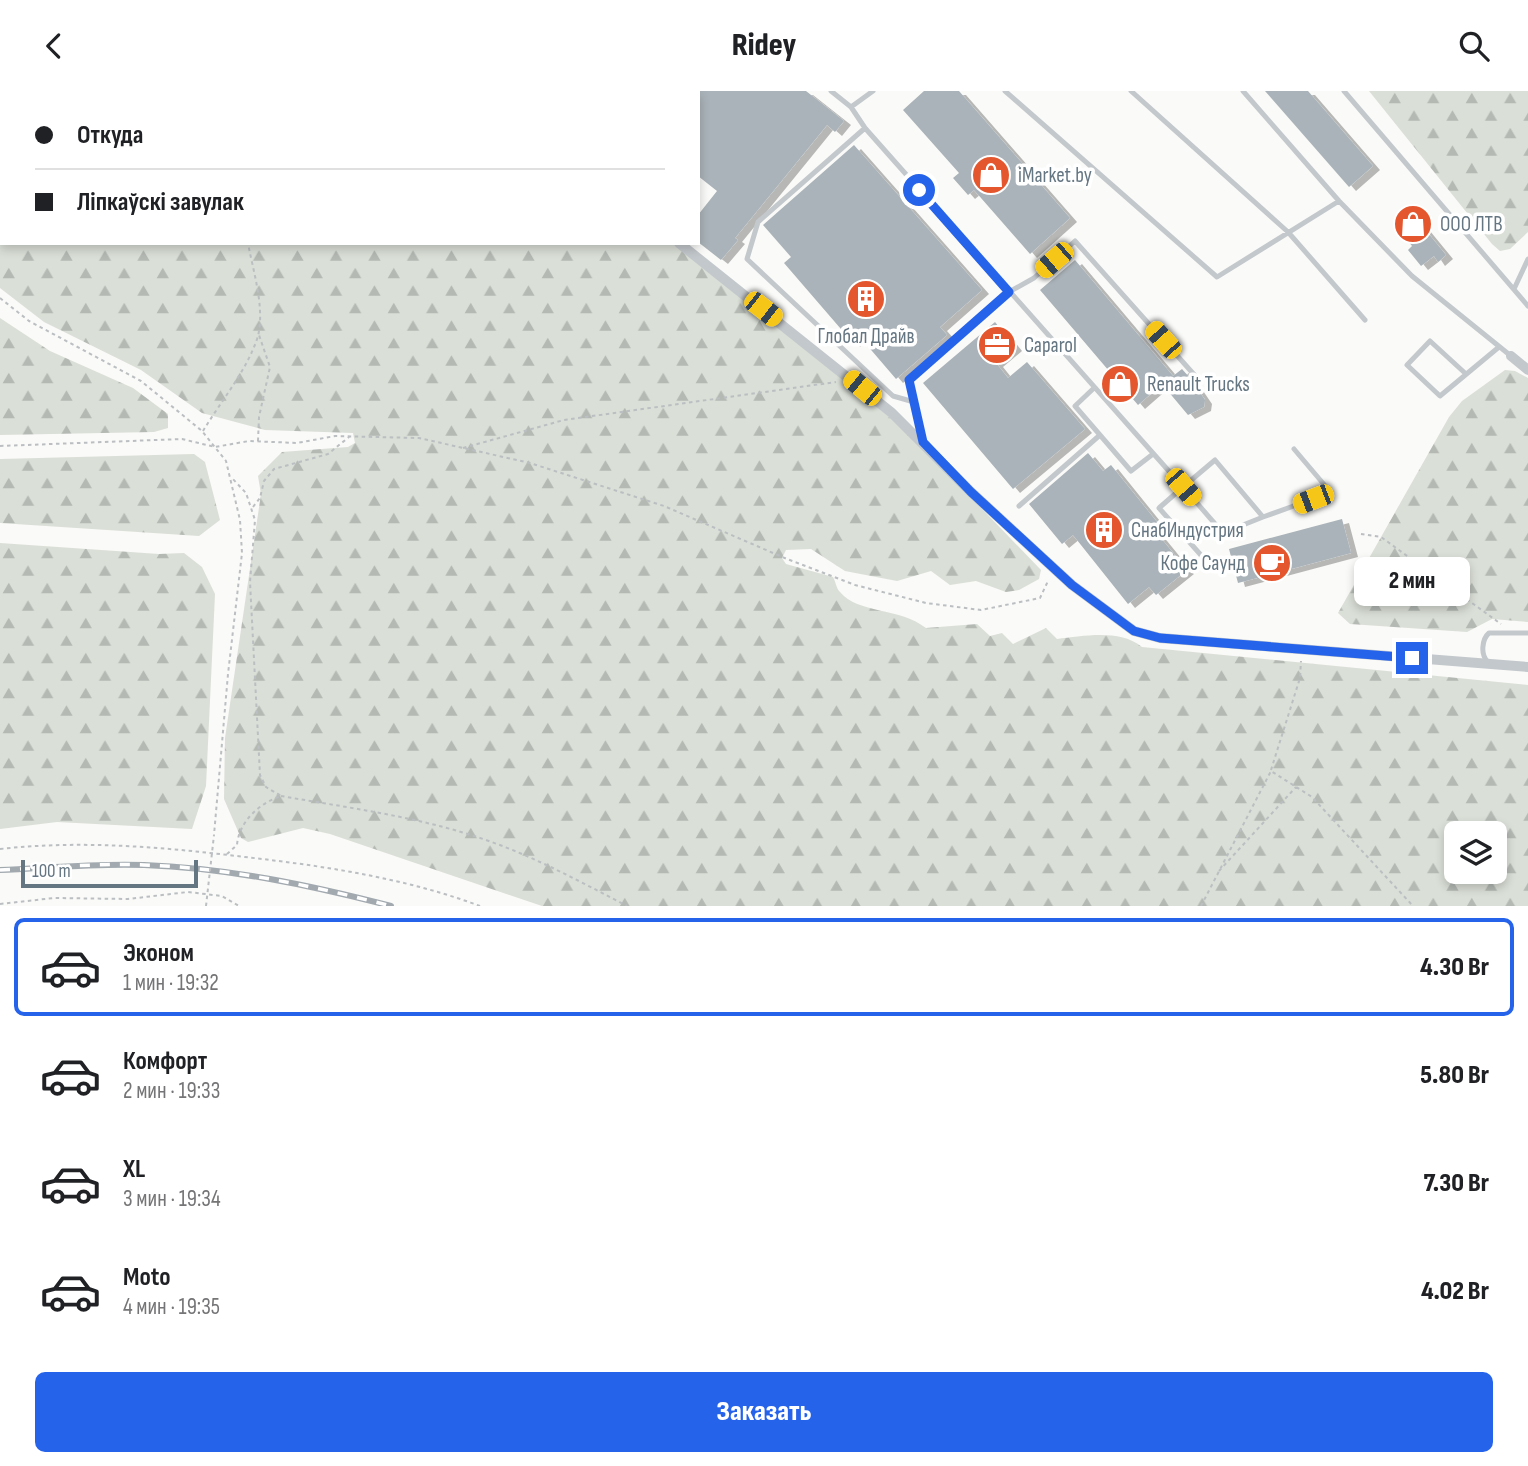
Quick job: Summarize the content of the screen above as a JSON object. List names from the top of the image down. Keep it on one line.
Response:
{"places":{"shop":["iMarket.by","ООО ЛТВ","Renault Trucks"],"building":["Глобал Драйв","СнабИндустрия"],"office":["Caparol"],"cafe":["Кофе Саунд"]},"scale_bar":"100 m","page":{"header":"Ridey","banner":["Откуда","Ліпкаўскі завулак"],"bubble":"2 мин","scale":"100 m","list":[{"name":"Эконом","note":"1 мин · 19:32","value":"4.30 Br"},{"name":"Комфорт","note":"2 мин · 19:33","value":"5.80 Br"},{"name":"XL","note":"3 мин · 19:34","value":"7.30 Br"},{"name":"Moto","note":"4 мин · 19:35","value":"4.02 Br"}],"buttons":"Заказать"}}
